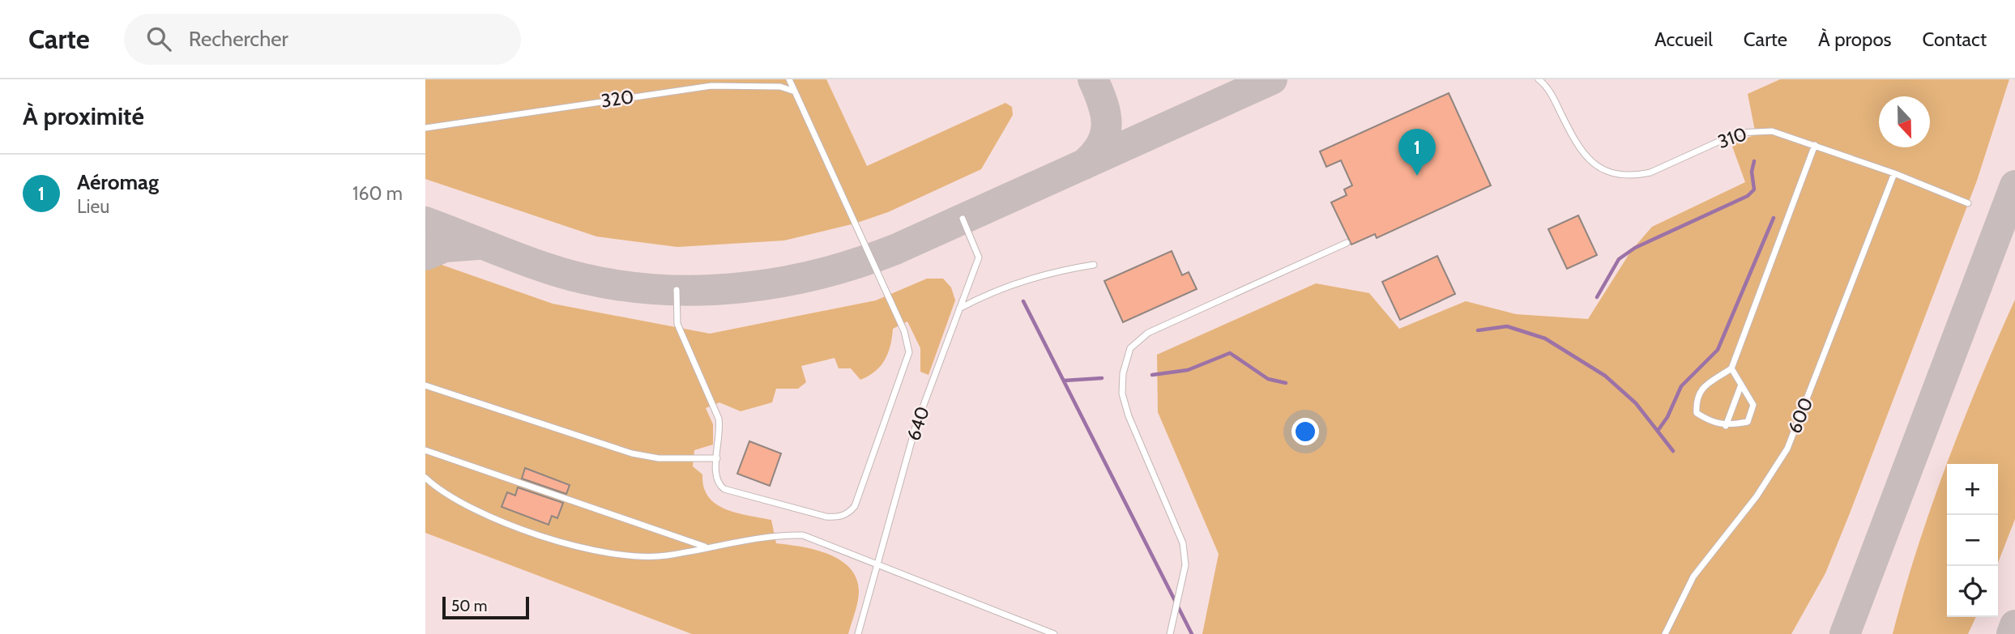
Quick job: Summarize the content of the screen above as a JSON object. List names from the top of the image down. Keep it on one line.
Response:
{"streets":{"lane":["320","310","600","640"]},"crossings":[["310","600"]],"scale_bar":"50 m","north":"bottom","page":{"header":"Carte","search":"Rechercher","nav":["Accueil","Carte","À propos","Contact"],"heading":"À proximité","pins":"1","list":[{"mark":"1","name":"Aéromag","note":"Lieu","value":"160 m"}],"map_buttons":["+","−"],"scale":"50 m"}}
